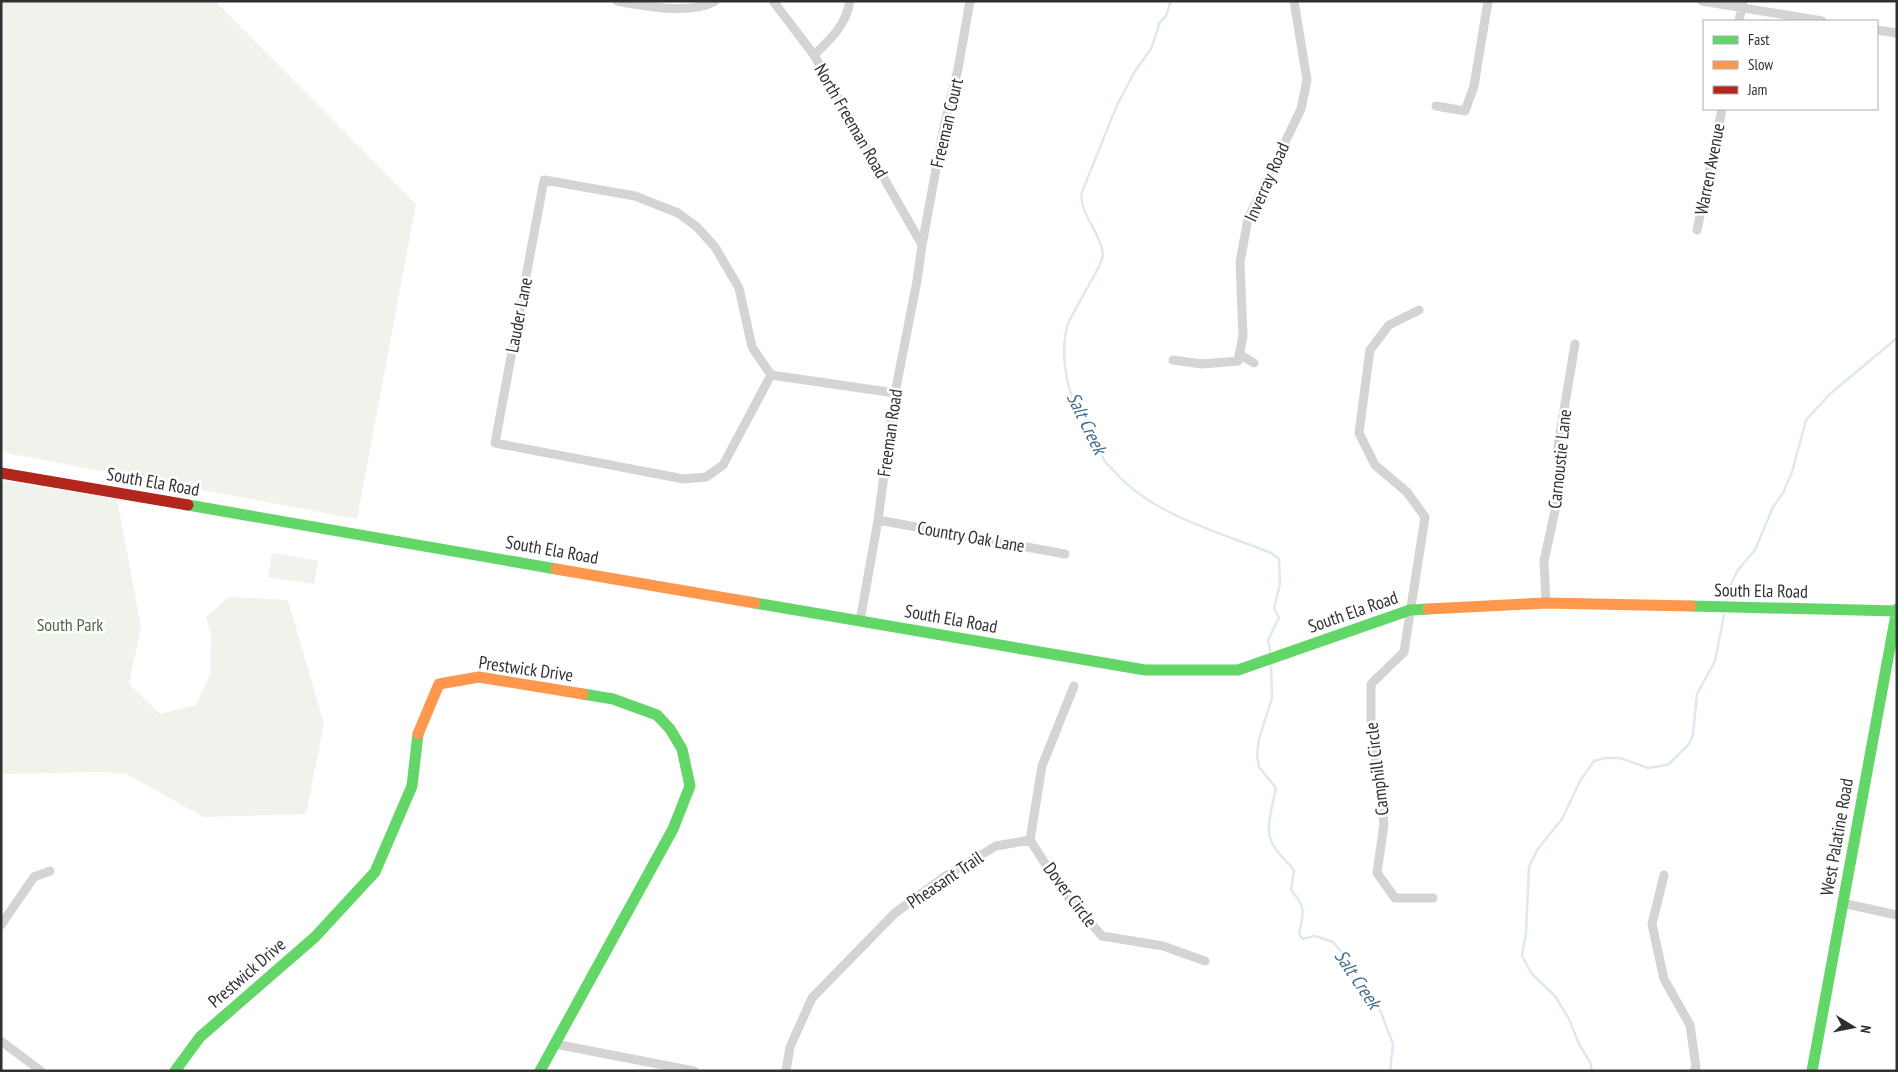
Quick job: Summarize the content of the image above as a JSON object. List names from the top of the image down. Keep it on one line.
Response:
{"streets":{"main road":["South Ela Road","Prestwick Drive","West Palatine Road"],"street":["North Freeman Road","Freeman Court","Warren Avenue","Inverray Road","Lauder Lane","Freeman Road","Carnoustie Lane","Country Oak Lane","Camphill Circle","Pheasant Trail","Dover Circle"]},"crossings":[["North Freeman Road","Freeman Court"],["North Freeman Road","Freeman Road"],["Freeman Court","Freeman Road"],["Freeman Road","South Ela Road"],["Freeman Road","Country Oak Lane"],["Carnoustie Lane","South Ela Road"],["South Ela Road","Camphill Circle"],["South Ela Road","West Palatine Road"],["Pheasant Trail","Dover Circle"]],"water":["Salt Creek"],"parks":["South Park"],"legend":["Fast","Slow","Jam"],"north":"right"}
